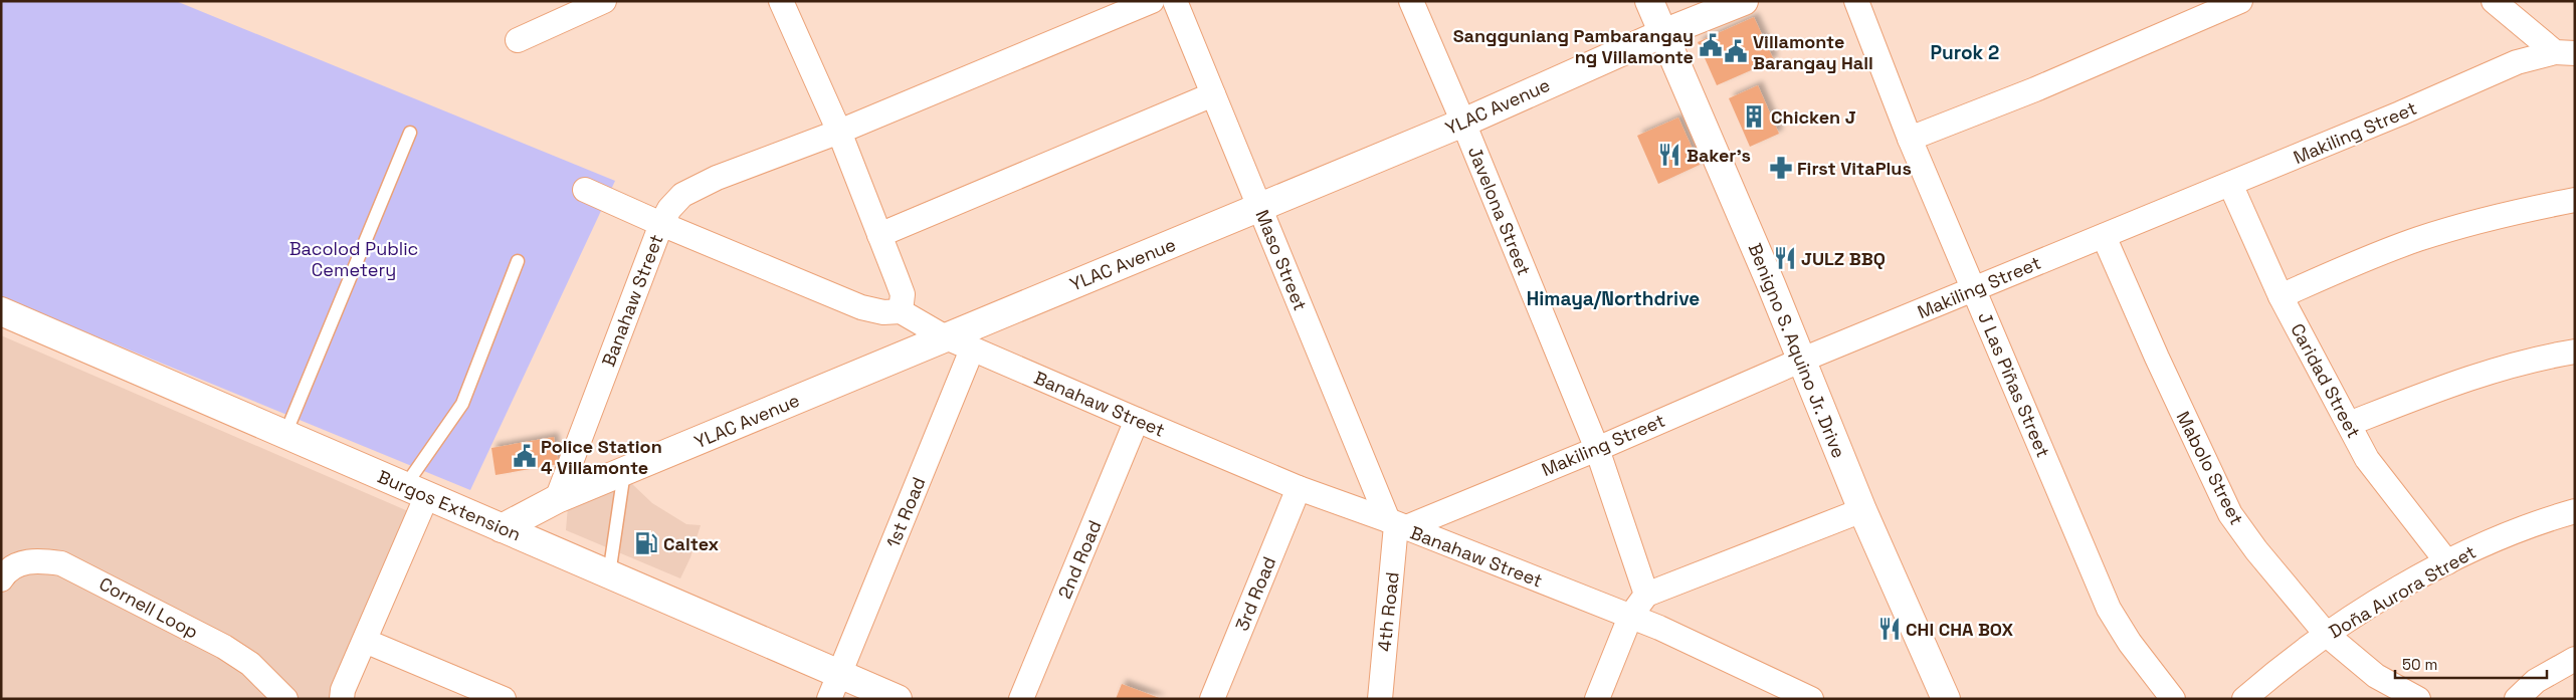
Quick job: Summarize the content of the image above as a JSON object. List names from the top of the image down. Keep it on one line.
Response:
{"streets":{"main road":["YLAC Avenue","Benigno S. Aquino Jr. Drive","Burgos Extension"],"street":["Makiling Street","Javelona Street","Maso Street","Banahaw Street","Caridad Street","J Las Piñas Street","Mabolo Street","1st Road","2nd Road","Doña Aurora Street","3rd Road","Cornell Loop","4th Road"]},"crossings":[["YLAC Avenue","Javelona Street"],["YLAC Avenue","Maso Street"],["YLAC Avenue","Banahaw Street"],["YLAC Avenue","Benigno S. Aquino Jr. Drive"],["YLAC Avenue","Burgos Extension"],["Makiling Street","Javelona Street"],["Makiling Street","Maso Street"],["Makiling Street","Banahaw Street"],["Makiling Street","Benigno S. Aquino Jr. Drive"],["Makiling Street","Caridad Street"],["Makiling Street","J Las Piñas Street"],["Makiling Street","Mabolo Street"],["Makiling Street","4th Road"],["Maso Street","Banahaw Street"],["Maso Street","4th Road"],["Banahaw Street","1st Road"],["Banahaw Street","2nd Road"],["Banahaw Street","3rd Road"],["Banahaw Street","4th Road"],["Caridad Street","Doña Aurora Street"],["Mabolo Street","Doña Aurora Street"],["Burgos Extension","1st Road"]],"districts":["Purok 2","Himaya/Northdrive"],"parks":["Bacolod Public Cemetery"],"places":{"public building":["Sangguniang Pambarangay ng Villamonte","Villamonte Barangay Hall","Police Station 4 Villamonte"],"building":["Chicken J"],"restaurant":["Baker's","JULZ BBQ","CHI CHA BOX"],"pharmacy":["First VitaPlus"],"fuel station":["Caltex"]},"scale_bar":"50 m"}
